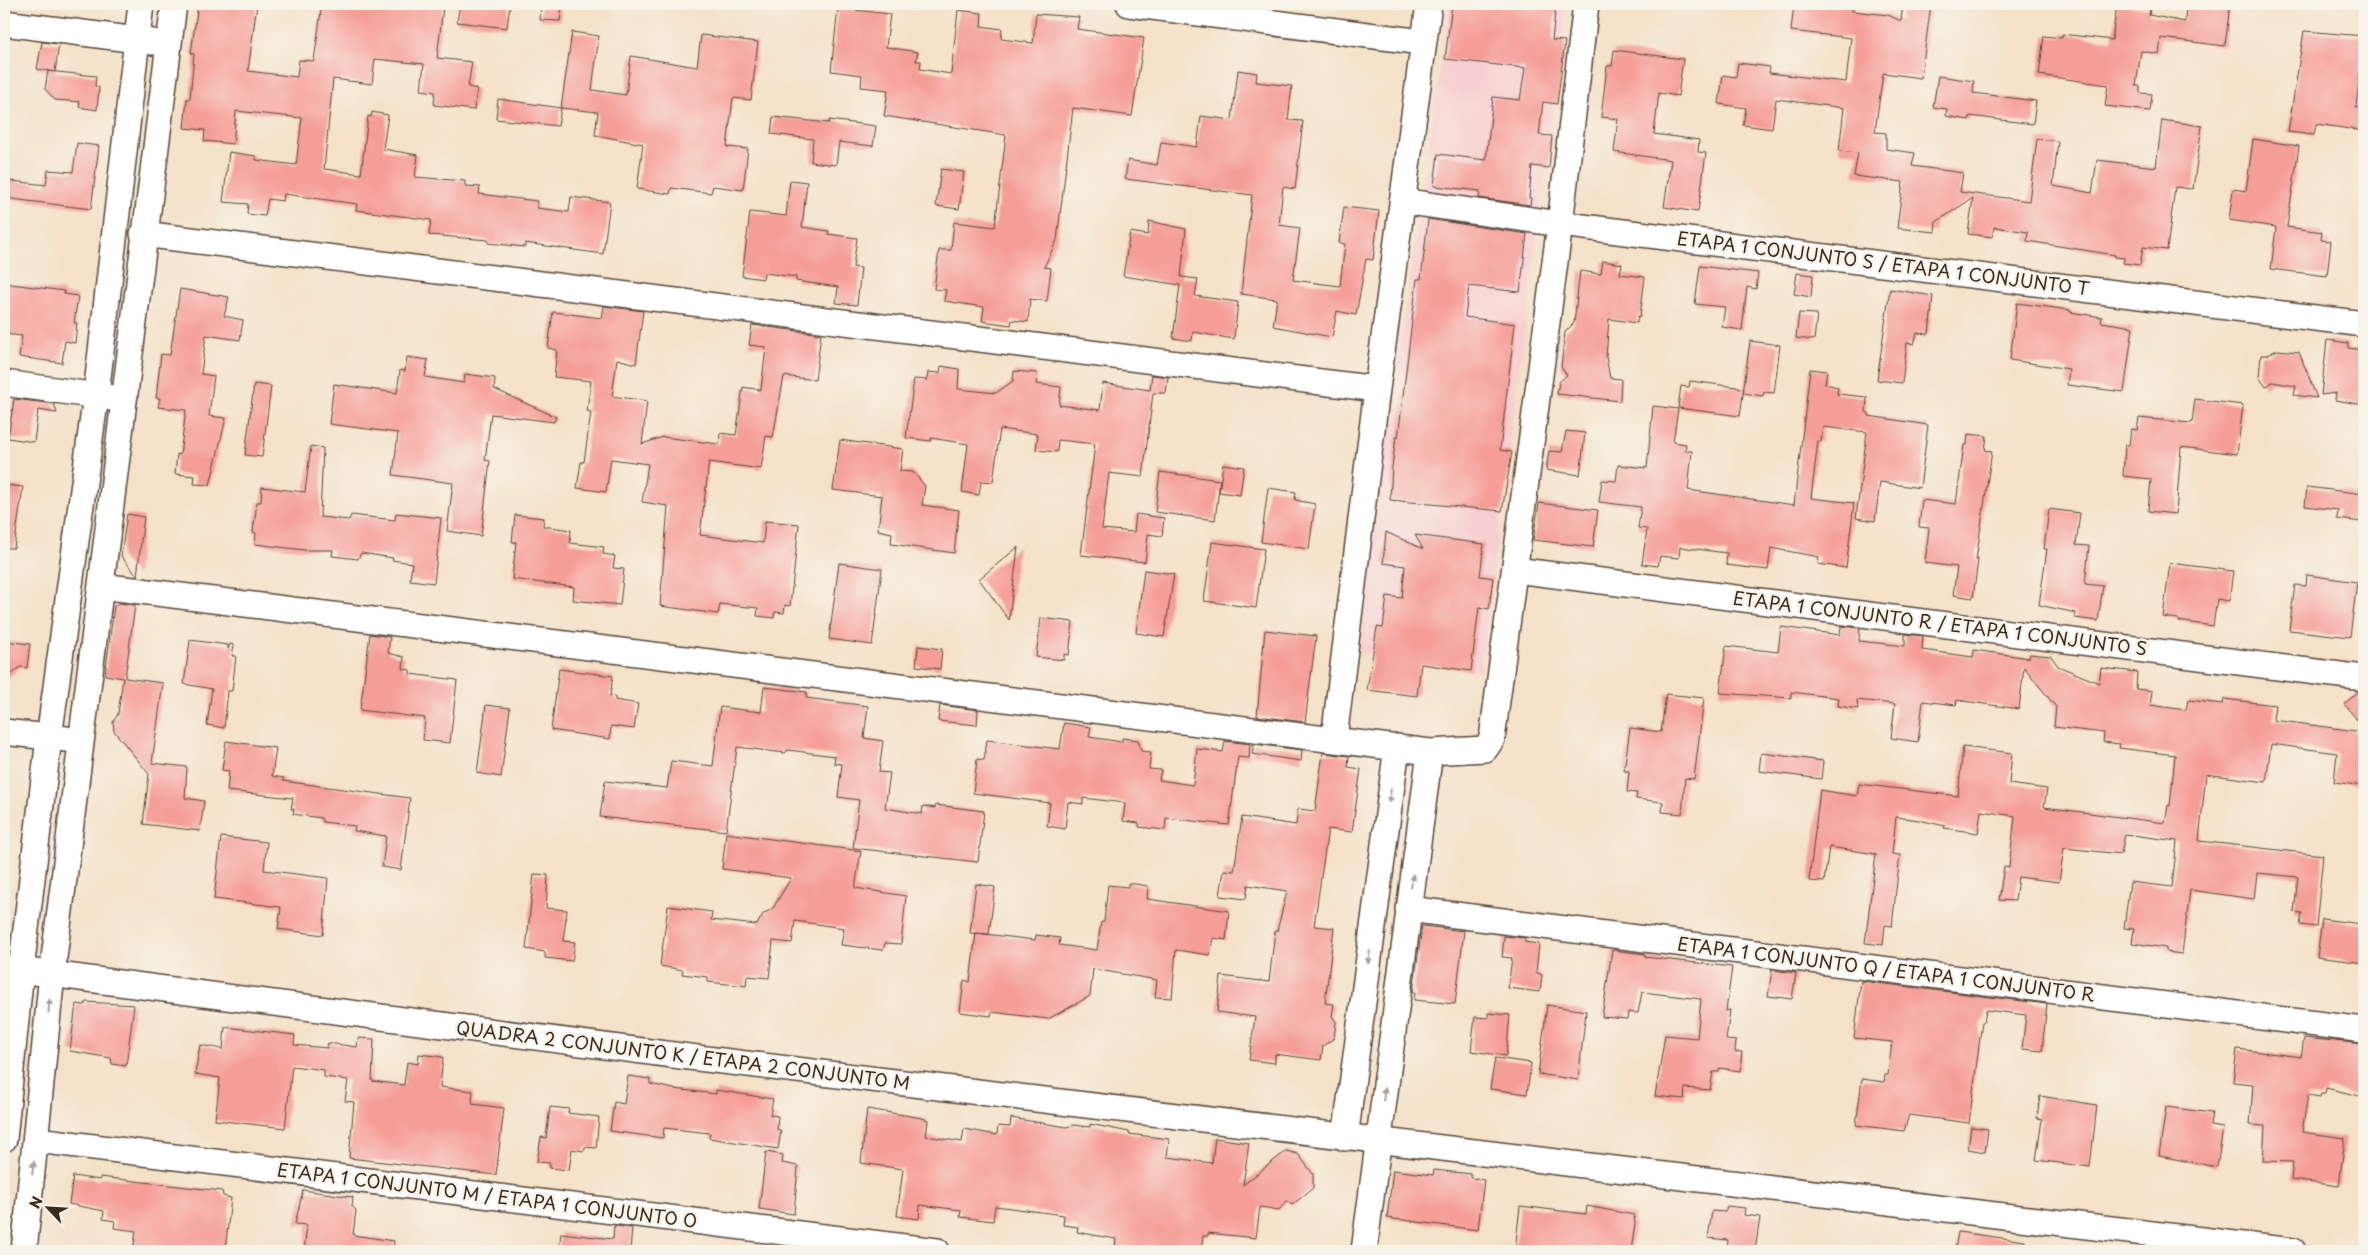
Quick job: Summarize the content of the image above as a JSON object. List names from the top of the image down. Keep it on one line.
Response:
{"streets":{"street":["ETAPA 1 CONJUNTO S / ETAPA 1 CONJUNTO T","ETAPA 1 CONJUNTO R / ETAPA 1 CONJUNTO S","ETAPA 1 CONJUNTO Q / ETAPA 1 CONJUNTO R","QUADRA 2 CONJUNTO K / ETAPA 2 CONJUNTO M","ETAPA 1 CONJUNTO M / ETAPA 1 CONJUNTO O"]},"north":"top left"}
